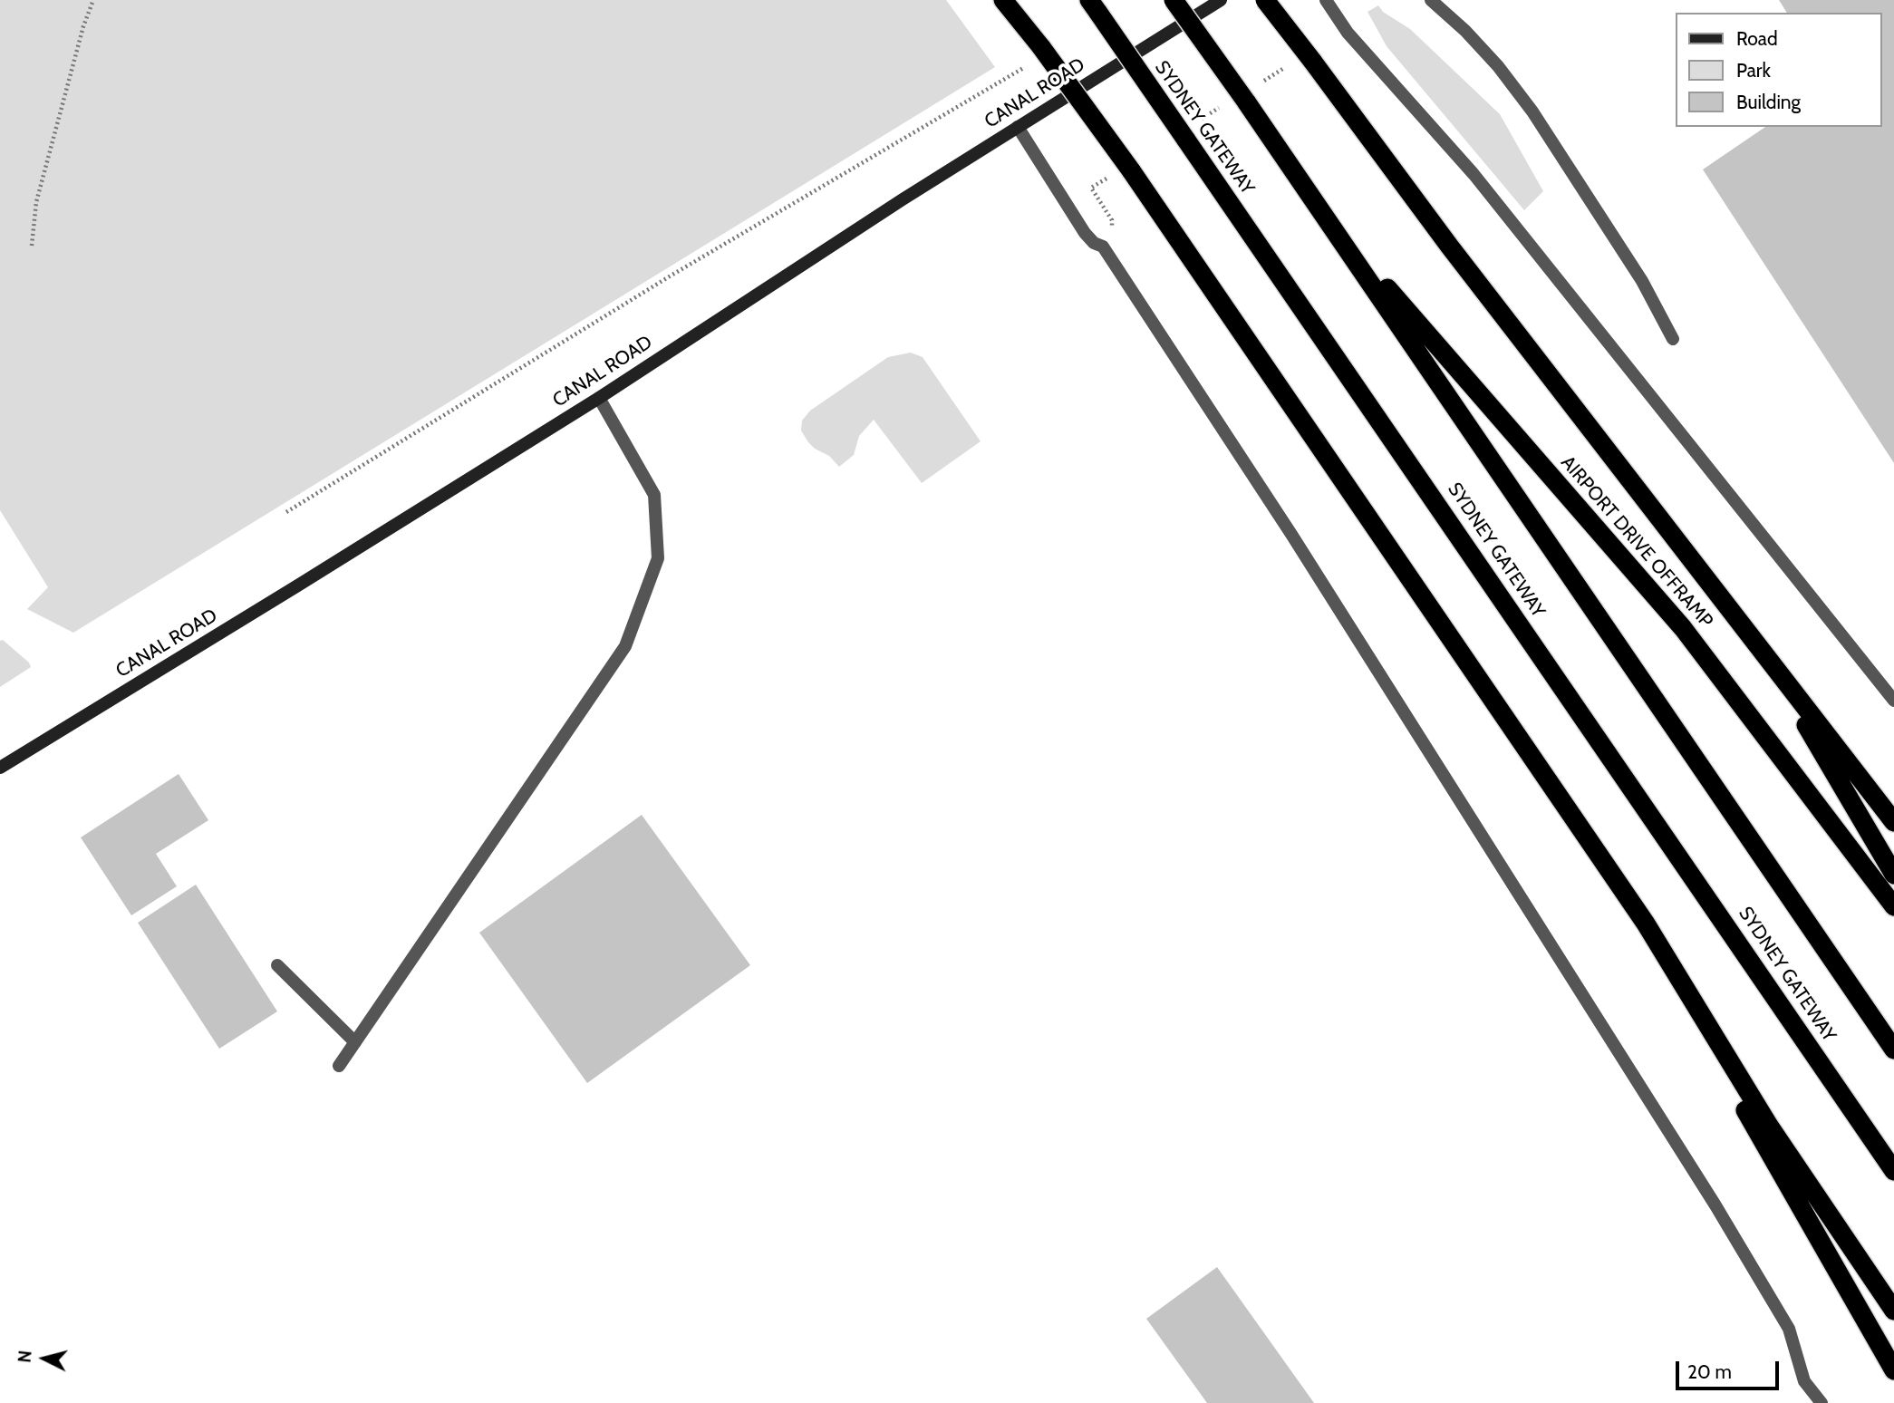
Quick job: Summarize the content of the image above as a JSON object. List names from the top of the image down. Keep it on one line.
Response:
{"streets":{"highway":["SYDNEY GATEWAY","AIRPORT DRIVE OFFRAMP"],"main road":["CANAL ROAD"]},"legend":["Road","Park","Building"],"scale_bar":"20 m","north":"left"}
